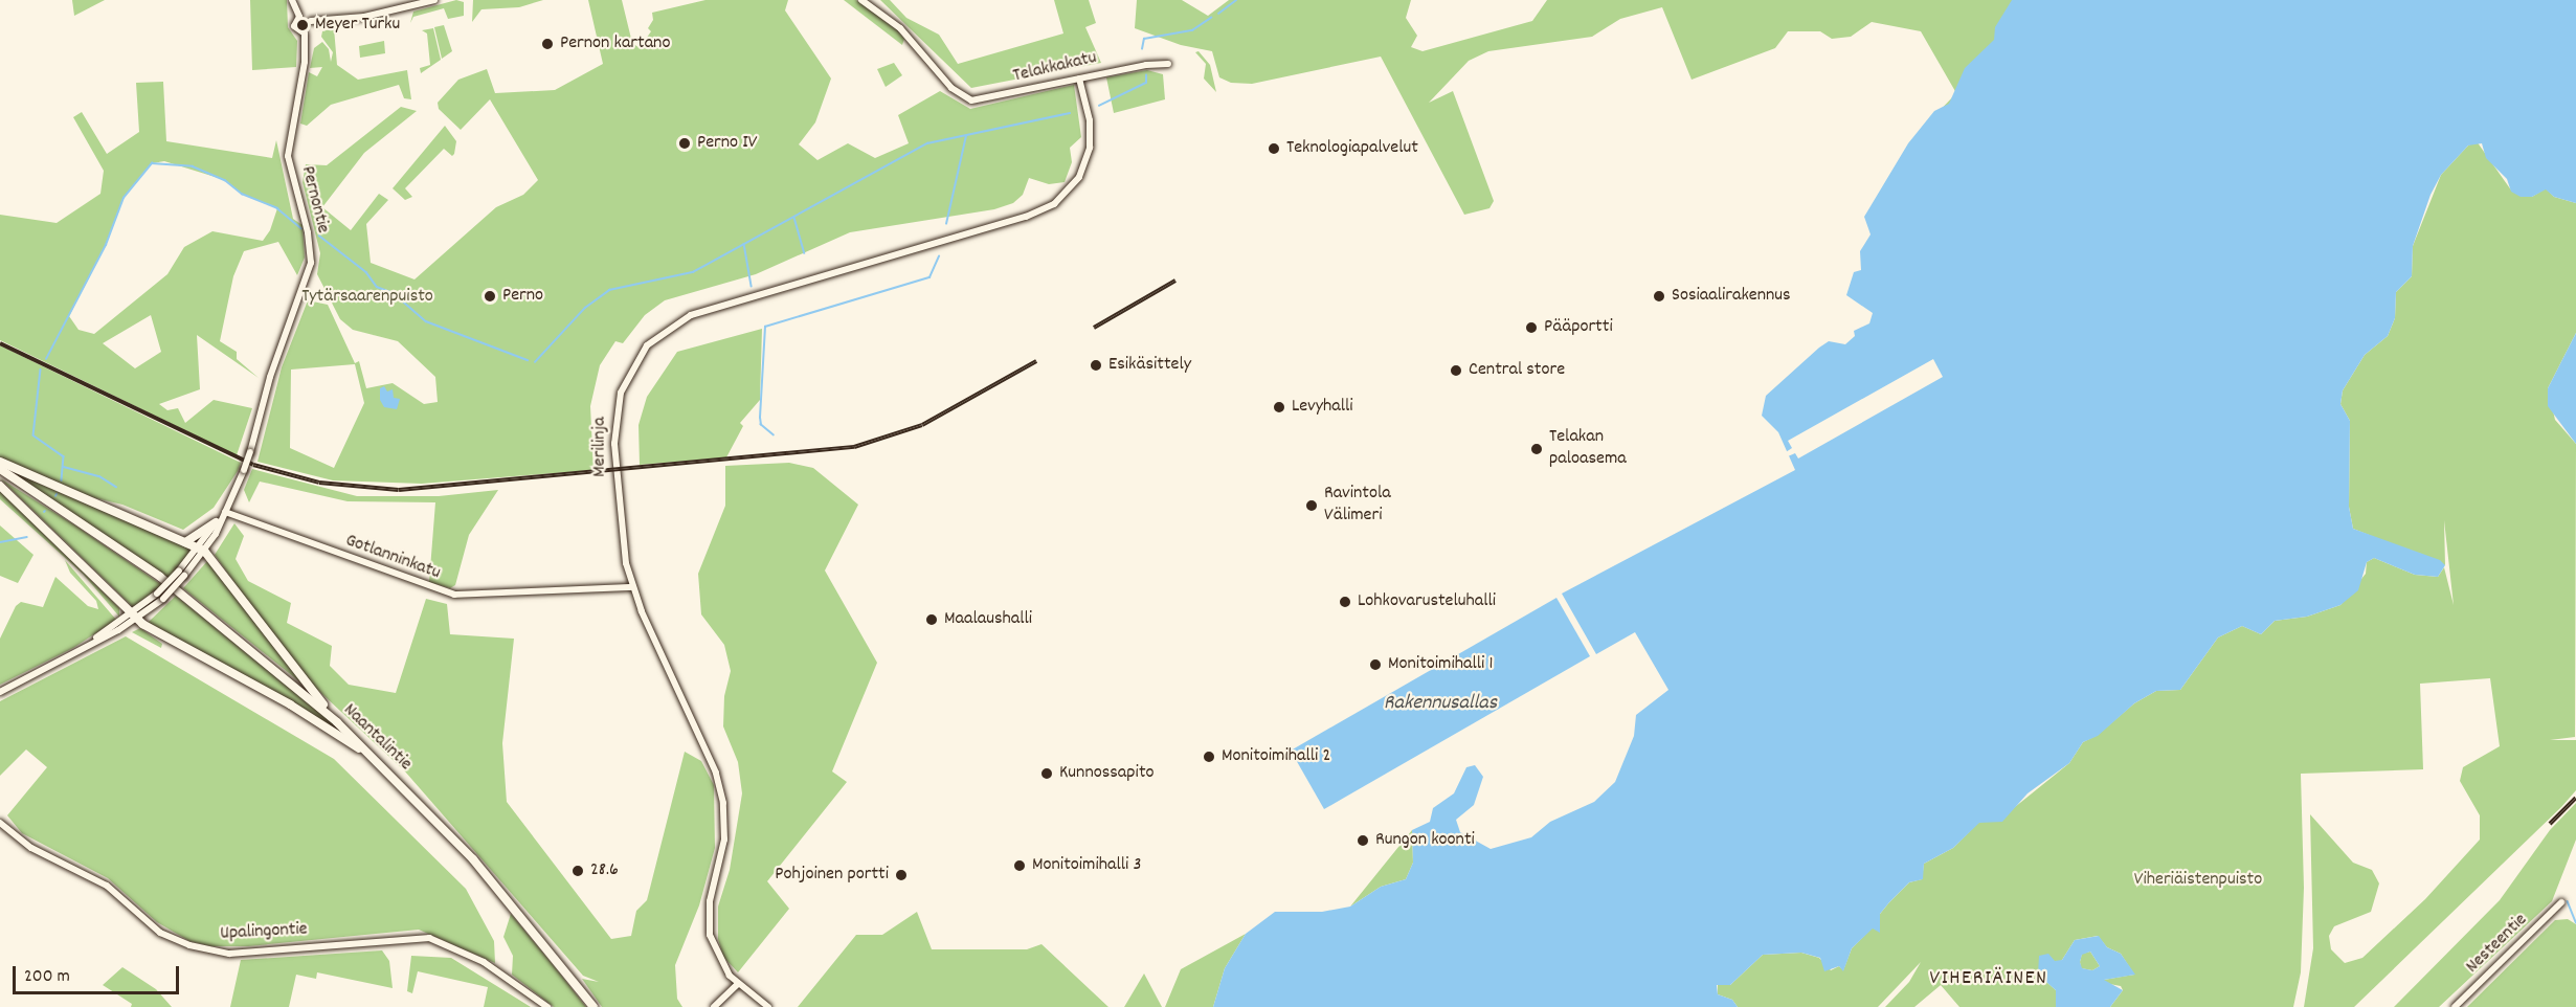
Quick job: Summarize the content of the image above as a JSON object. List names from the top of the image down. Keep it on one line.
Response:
{"streets":{"main road":["Naantalintie"],"street":["Telakkakatu","Pernontie","Merilinja","Gotlanninkatu","Upalingontie","Nesteentie"]},"crossings":[["Telakkakatu","Merilinja"],["Pernontie","Gotlanninkatu"],["Merilinja","Gotlanninkatu"]],"districts":["VIHERIÄINEN"],"water":["Rakennusallas"],"parks":["Tytärsaarenpuisto","Viheriäistenpuisto"],"places":["Meyer Turku","Pernon kartano","Perno IV","Teknologiapalvelut","Perno","Sosiaalirakennus","Pääportti","Esikäsittely","Central store","Levyhalli","Telakan paloasema","Ravintola Välimeri","Lohkovarusteluhalli","Maalaushalli","Monitoimihalli 1","Monitoimihalli 2","Kunnossapito","Rungon koonti","Monitoimihalli 3","28.6","Pohjoinen portti"],"scale_bar":"200 m"}
